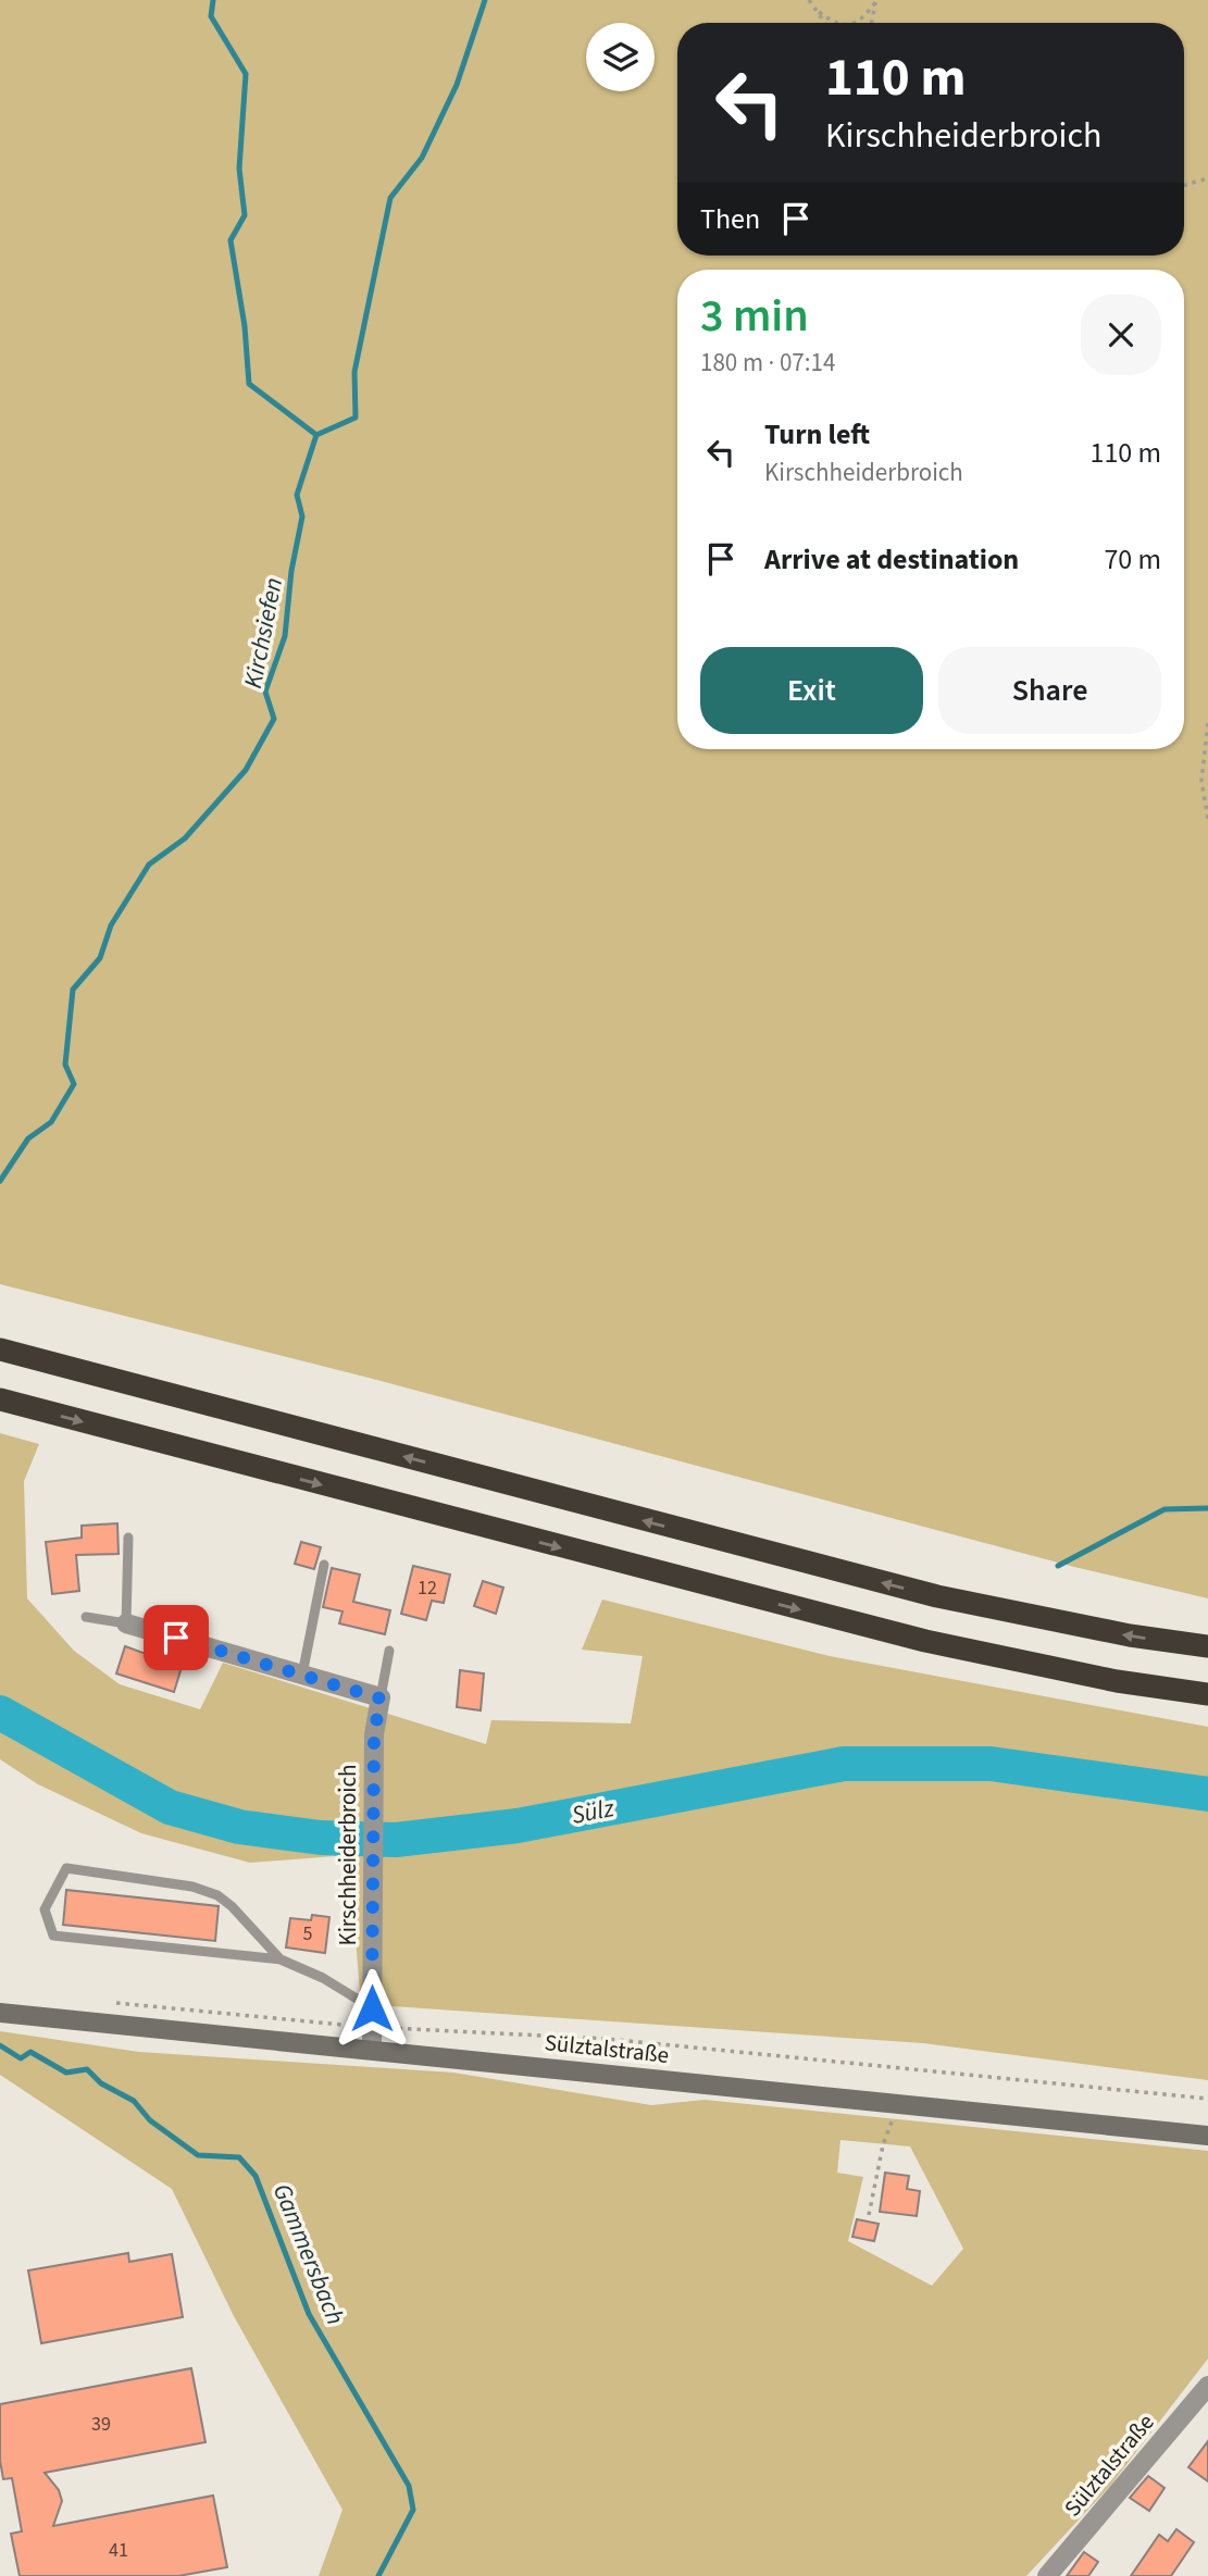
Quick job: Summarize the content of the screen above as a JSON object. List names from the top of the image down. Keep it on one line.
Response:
{"streets":{"main road":["Sülztalstraße"],"street":["Kirschheiderbroich"]},"crossings":[["Kirschheiderbroich","Sülztalstraße"]],"water":["Kirchsiefen","Sülz","Gammersbach"],"house_numbers":["12","5","39","41"],"page":{"turn":["110 m","Kirschheiderbroich"],"then":"Then","heading":["3 min","180 m · 07:14"],"list":[{"name":"Turn left","note":"Kirschheiderbroich","value":"110 m"},{"name":"Arrive at destination","value":"70 m"}],"buttons":["Exit","Share"]}}
